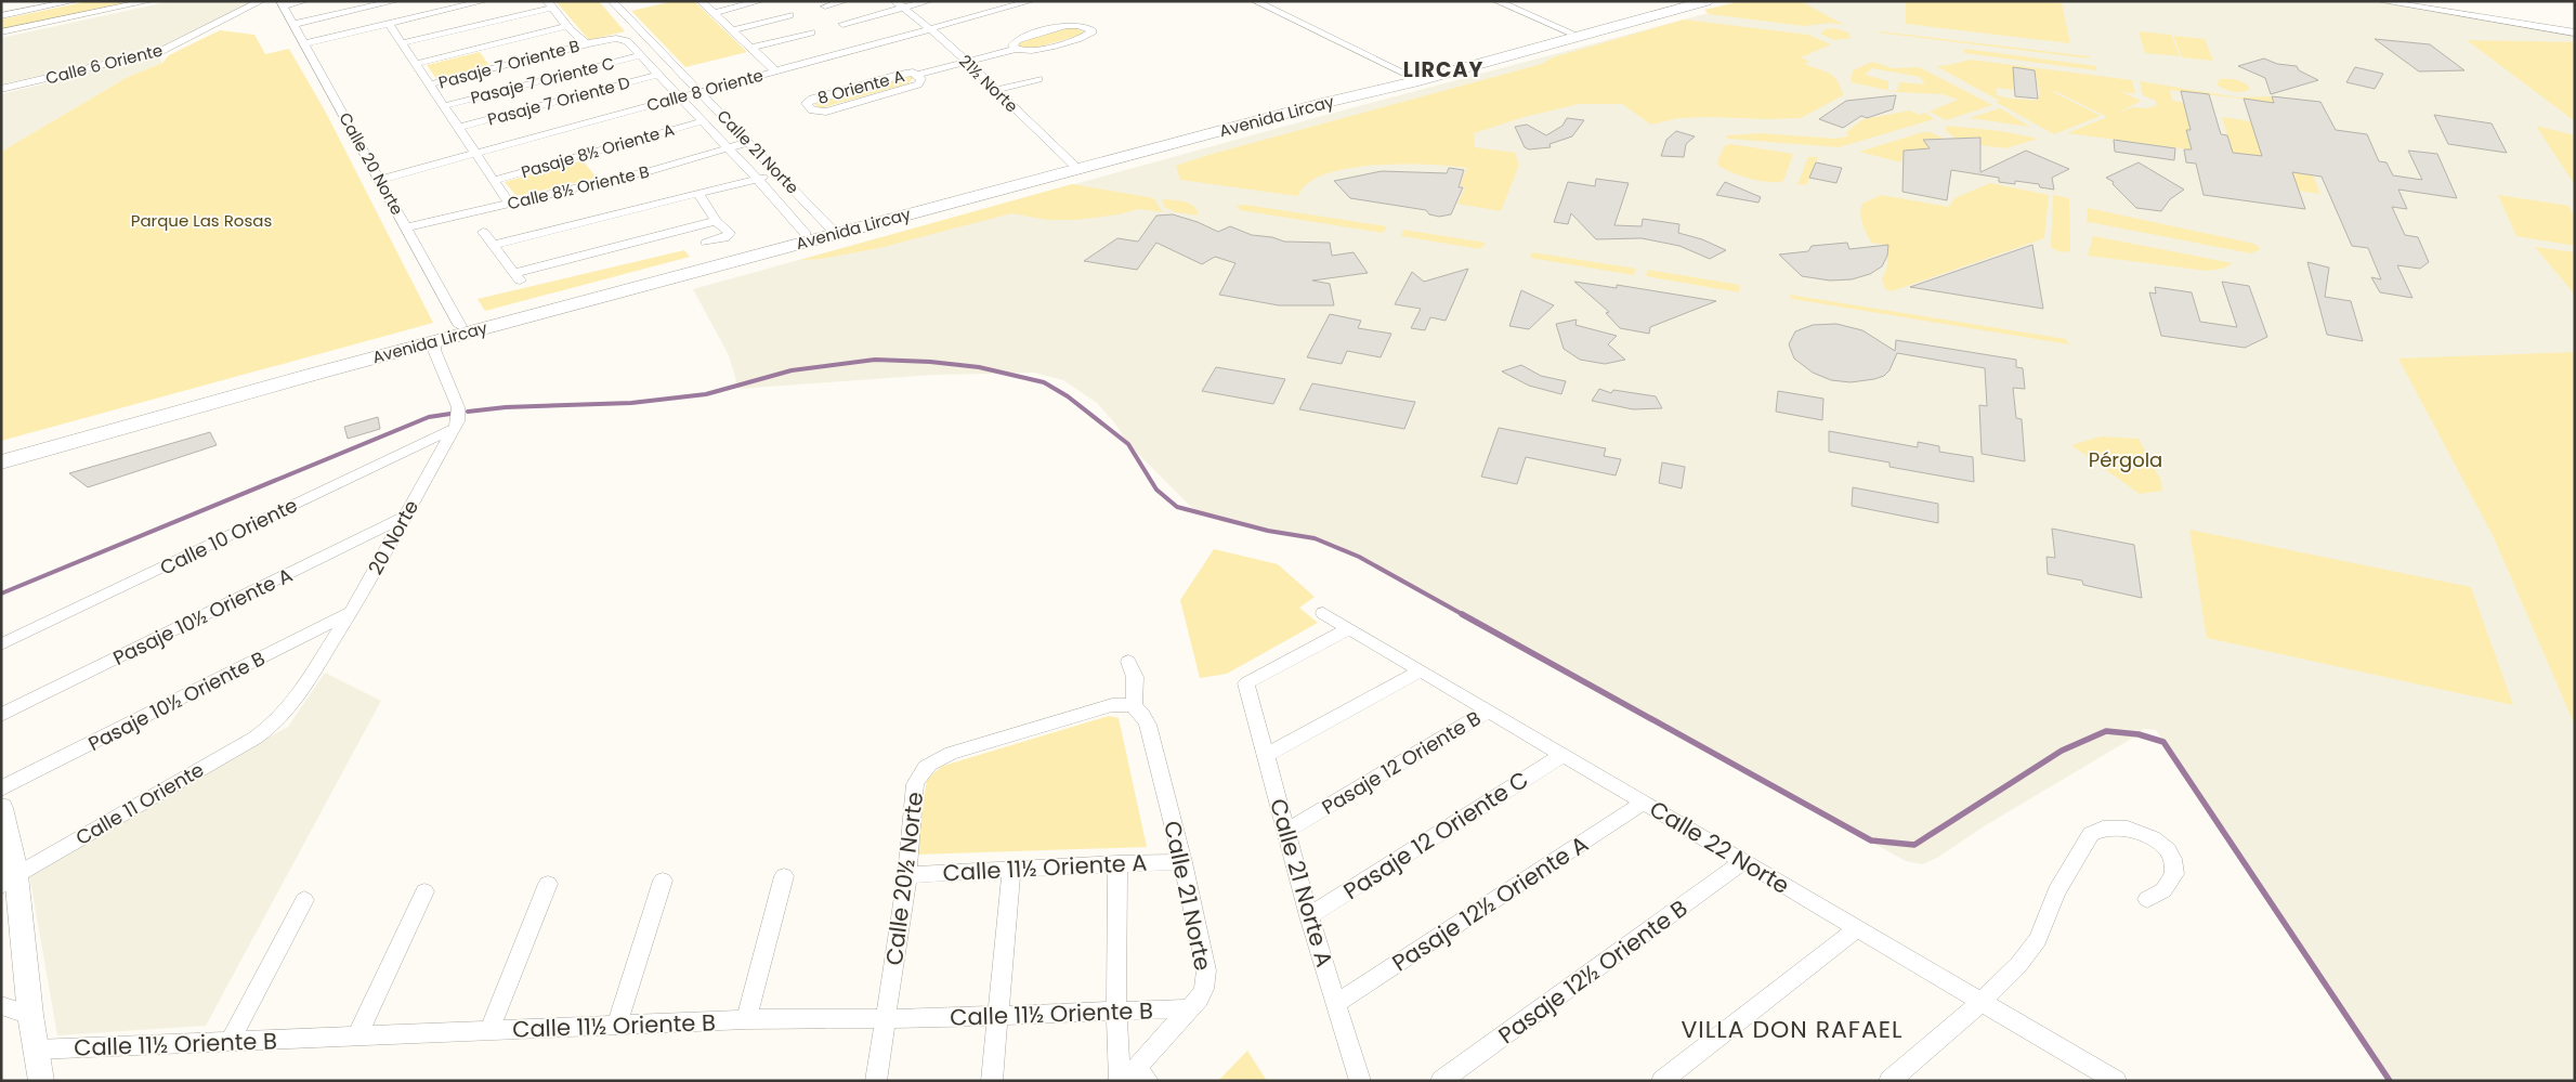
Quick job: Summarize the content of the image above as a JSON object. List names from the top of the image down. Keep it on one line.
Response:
{"streets":{"main road":["Avenida Lircay"],"street":["Calle 6 Oriente","Pasaje 7 Oriente B","Pasaje 7 Oriente C","21½ Norte","8 Oriente A","Calle 8 Oriente","Pasaje 7 Oriente D","Pasaje 8½ Oriente A","Calle 21 Norte","Calle 20 Norte","Calle 8½ Oriente B","Calle 10 Oriente","20 Norte","Pasaje 10½ Oriente A","Pasaje 10½ Oriente B","Pasaje 12 Oriente B","Calle 11 Oriente","Pasaje 12 Oriente C","Calle 22 Norte","Calle 11½ Oriente A","Calle 20½ Norte","Calle 21 Norte A","Pasaje 12½ Oriente A","Pasaje 12½ Oriente B","Calle 11½ Oriente B"]},"crossings":[["Pasaje 7 Oriente B","Calle 21 Norte"],["Pasaje 7 Oriente C","Calle 21 Norte"],["21½ Norte","8 Oriente A"],["21½ Norte","Calle 8 Oriente"],["21½ Norte","Avenida Lircay"],["Calle 8 Oriente","Calle 21 Norte"],["Calle 8 Oriente","Calle 20 Norte"],["Pasaje 7 Oriente D","Calle 21 Norte"],["Avenida Lircay","Calle 21 Norte"],["Avenida Lircay","Calle 20 Norte"],["Avenida Lircay","20 Norte"],["Pasaje 8½ Oriente A","Calle 21 Norte"],["Calle 21 Norte","Calle 8½ Oriente B"],["Calle 21 Norte","Calle 11½ Oriente A"],["Calle 21 Norte","Calle 20½ Norte"],["Calle 21 Norte","Calle 11½ Oriente B"],["Calle 20 Norte","Calle 8½ Oriente B"],["Calle 10 Oriente","20 Norte"],["20 Norte","Pasaje 10½ Oriente A"],["20 Norte","Pasaje 10½ Oriente B"],["20 Norte","Calle 11 Oriente"],["Pasaje 12 Oriente B","Calle 22 Norte"],["Pasaje 12 Oriente B","Calle 21 Norte A"],["Pasaje 12 Oriente C","Calle 22 Norte"],["Pasaje 12 Oriente C","Calle 21 Norte A"],["Calle 22 Norte","Calle 21 Norte A"],["Calle 22 Norte","Pasaje 12½ Oriente A"],["Calle 22 Norte","Pasaje 12½ Oriente B"],["Calle 11½ Oriente A","Calle 20½ Norte"],["Calle 20½ Norte","Calle 11½ Oriente B"],["Calle 21 Norte A","Pasaje 12½ Oriente A"]],"districts":["LIRCAY","VILLA DON RAFAEL"],"parks":["Parque Las Rosas","Pérgola"]}
